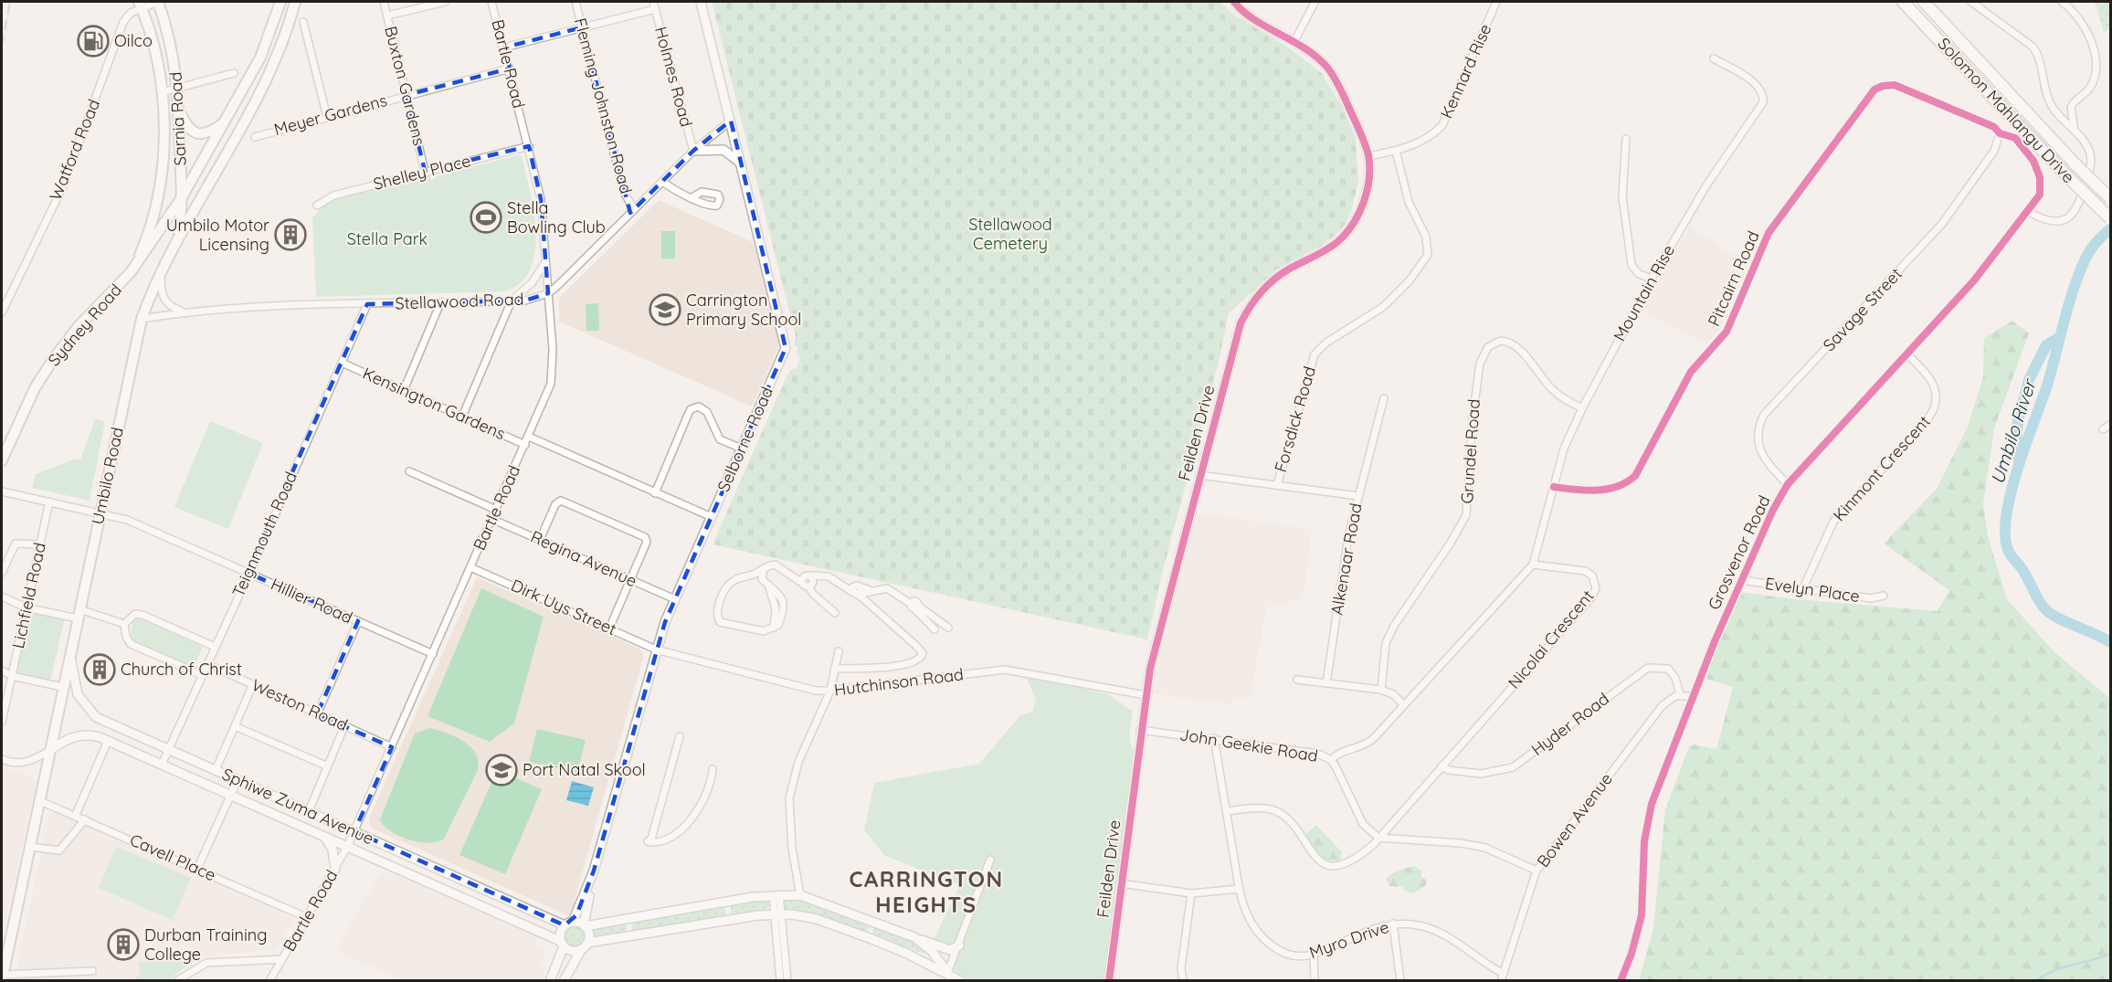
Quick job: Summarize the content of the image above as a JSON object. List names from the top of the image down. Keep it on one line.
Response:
{"streets":{"highway":["Solomon Mahlangu Drive"],"main road":["Sarnia Road","Sydney Road","Umbilo Road"],"street":["Bartle Road","Kennard Rise","Holmes Road","Buxton Gardens","Fleming Johnston Road","Meyer Gardens","Watford Road","Shelley Place","Pitcairn Road","Mountain Rise","Stellawood Road","Savage Street","Kensington Gardens","Forsdick Road","Feilden Drive","Selborne Road","Grundel Road","Kinmont Crescent","Teignmouth Road","Grosvenor Road","Regina Avenue","Alkenaar Road","Evelyn Place","Lichfield Road","Hillier Road","Dirk Uys Street","Nicolai Crescent","Hutchinson Road","Weston Road","Hyder Road","John Geekie Road","Sphiwe Zuma Avenue","Bowen Avenue","Cavell Place","Myro Drive"]},"crossings":[["Bartle Road","Meyer Gardens"],["Bartle Road","Shelley Place"],["Bartle Road","Stellawood Road"],["Bartle Road","Kensington Gardens"],["Bartle Road","Regina Avenue"],["Bartle Road","Hillier Road"],["Bartle Road","Dirk Uys Street"],["Bartle Road","Weston Road"],["Bartle Road","Sphiwe Zuma Avenue"],["Bartle Road","Cavell Place"],["Kennard Rise","Forsdick Road"],["Kennard Rise","Feilden Drive"],["Holmes Road","Stellawood Road"],["Buxton Gardens","Meyer Gardens"],["Buxton Gardens","Shelley Place"],["Fleming Johnston Road","Stellawood Road"],["Sarnia Road","Watford Road"],["Sarnia Road","Sydney Road"],["Sarnia Road","Umbilo Road"],["Pitcairn Road","Mountain Rise"],["Pitcairn Road","Grosvenor Road"],["Mountain Rise","Grundel Road"],["Mountain Rise","Nicolai Crescent"],["Stellawood Road","Selborne Road"],["Stellawood Road","Umbilo Road"],["Stellawood Road","Teignmouth Road"],["Savage Street","Grosvenor Road"],["Kensington Gardens","Teignmouth Road"],["Forsdick Road","Alkenaar Road"],["Feilden Drive","Alkenaar Road"],["Feilden Drive","Hutchinson Road"],["Feilden Drive","John Geekie Road"],["Selborne Road","Regina Avenue"],["Selborne Road","Dirk Uys Street"],["Selborne Road","Hutchinson Road"],["Selborne Road","Sphiwe Zuma Avenue"],["Kinmont Crescent","Grosvenor Road"],["Kinmont Crescent","Evelyn Place"],["Umbilo Road","Hillier Road"],["Umbilo Road","Sphiwe Zuma Avenue"],["Umbilo Road","Cavell Place"],["Teignmouth Road","Hillier Road"],["Teignmouth Road","Weston Road"],["Teignmouth Road","Sphiwe Zuma Avenue"],["Grosvenor Road","Evelyn Place"],["Lichfield Road","Hillier Road"],["Dirk Uys Street","Hutchinson Road"],["Nicolai Crescent","Hyder Road"],["Nicolai Crescent","John Geekie Road"],["Nicolai Crescent","Myro Drive"],["Hyder Road","Bowen Avenue"],["John Geekie Road","Myro Drive"],["Bowen Avenue","Myro Drive"]],"districts":["CARRINGTON HEIGHTS"],"water":["Umbilo River"],"parks":["Stellawood Cemetery","Stella Park"],"places":{"fuel station":["Oilco"],"sports":["Stella Bowling Club"],"building":["Umbilo Motor Licensing","Church of Christ","Durban Training College"],"school or university":["Carrington Primary School","Port Natal Skool"]}}
